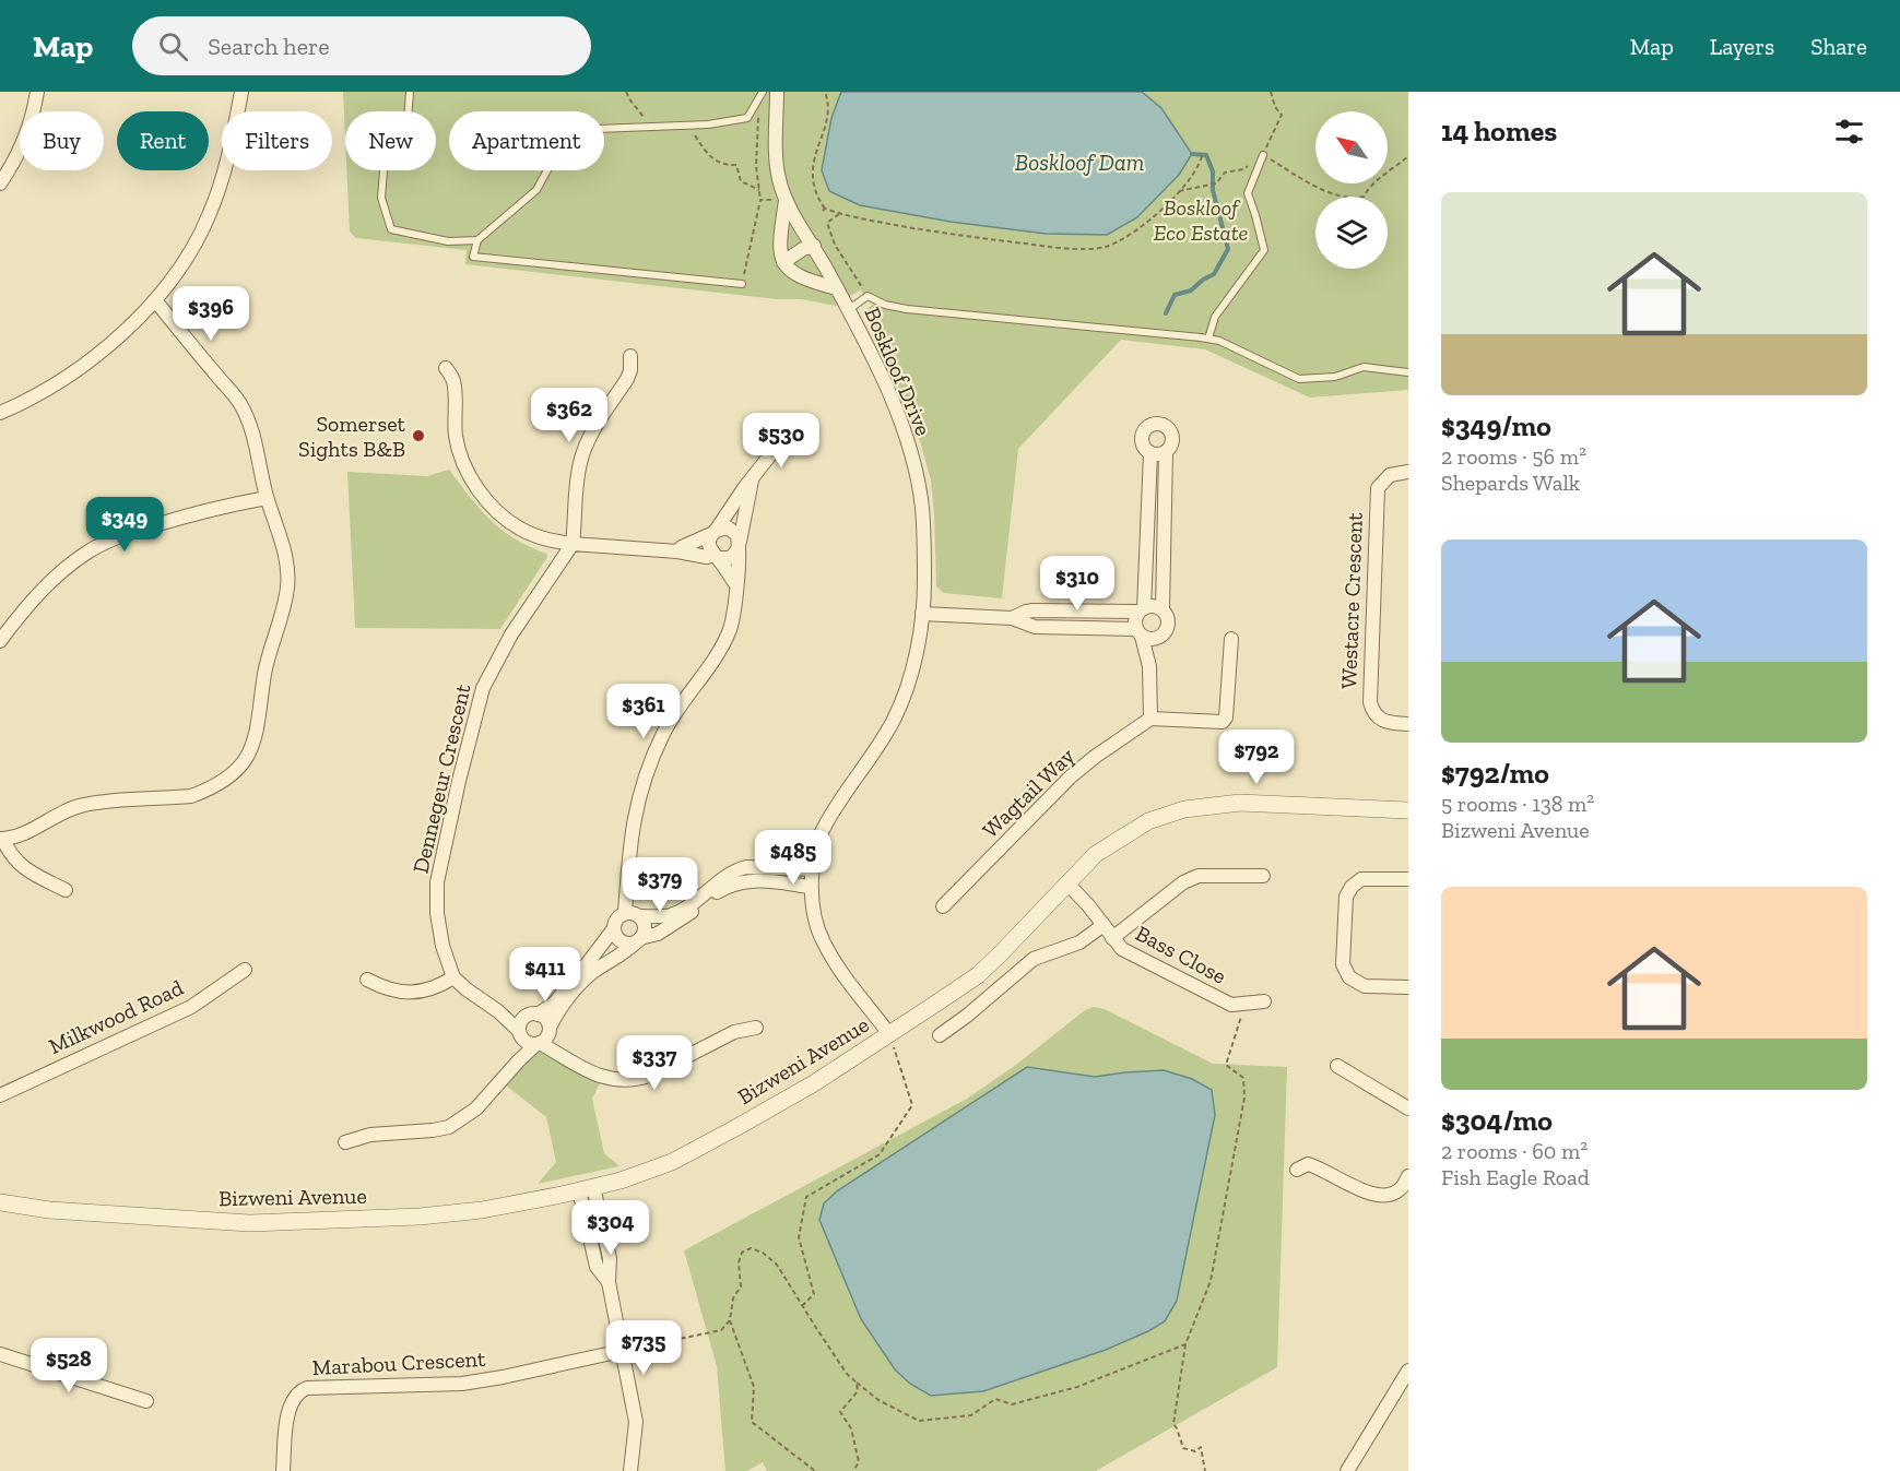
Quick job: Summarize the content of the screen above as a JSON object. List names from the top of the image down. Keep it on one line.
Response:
{"streets":{"street":["Boskloof Drive","Westacre Crescent","Dennegeur Crescent","Wagtail Way","Bass Close","Milkwood Road","Bizweni Avenue","Marabou Crescent"]},"crossings":[["Boskloof Drive","Bizweni Avenue"],["Bass Close","Bizweni Avenue"]],"water":["Boskloof Dam"],"parks":["Boskloof Eco Estate"],"places":["Somerset Sights B&B"],"north":"top left","page":{"header":"Map","search":"Search here","nav":["Map","Layers","Share"],"heading":"14 homes","chip":["Buy","Rent","Filters","New","Apartment"],"list":[{"name":"$349/mo","note":"2 rooms · 56 m² · Shepards Walk"},{"name":"$792/mo","note":"5 rooms · 138 m² · Bizweni Avenue"},{"name":"$304/mo","note":"2 rooms · 60 m² · Fish Eagle Road"}],"price":["$396","$362","$530","$349","$310","$361","$792","$485","$379","$411","$337","$304","$735","$528"]}}
